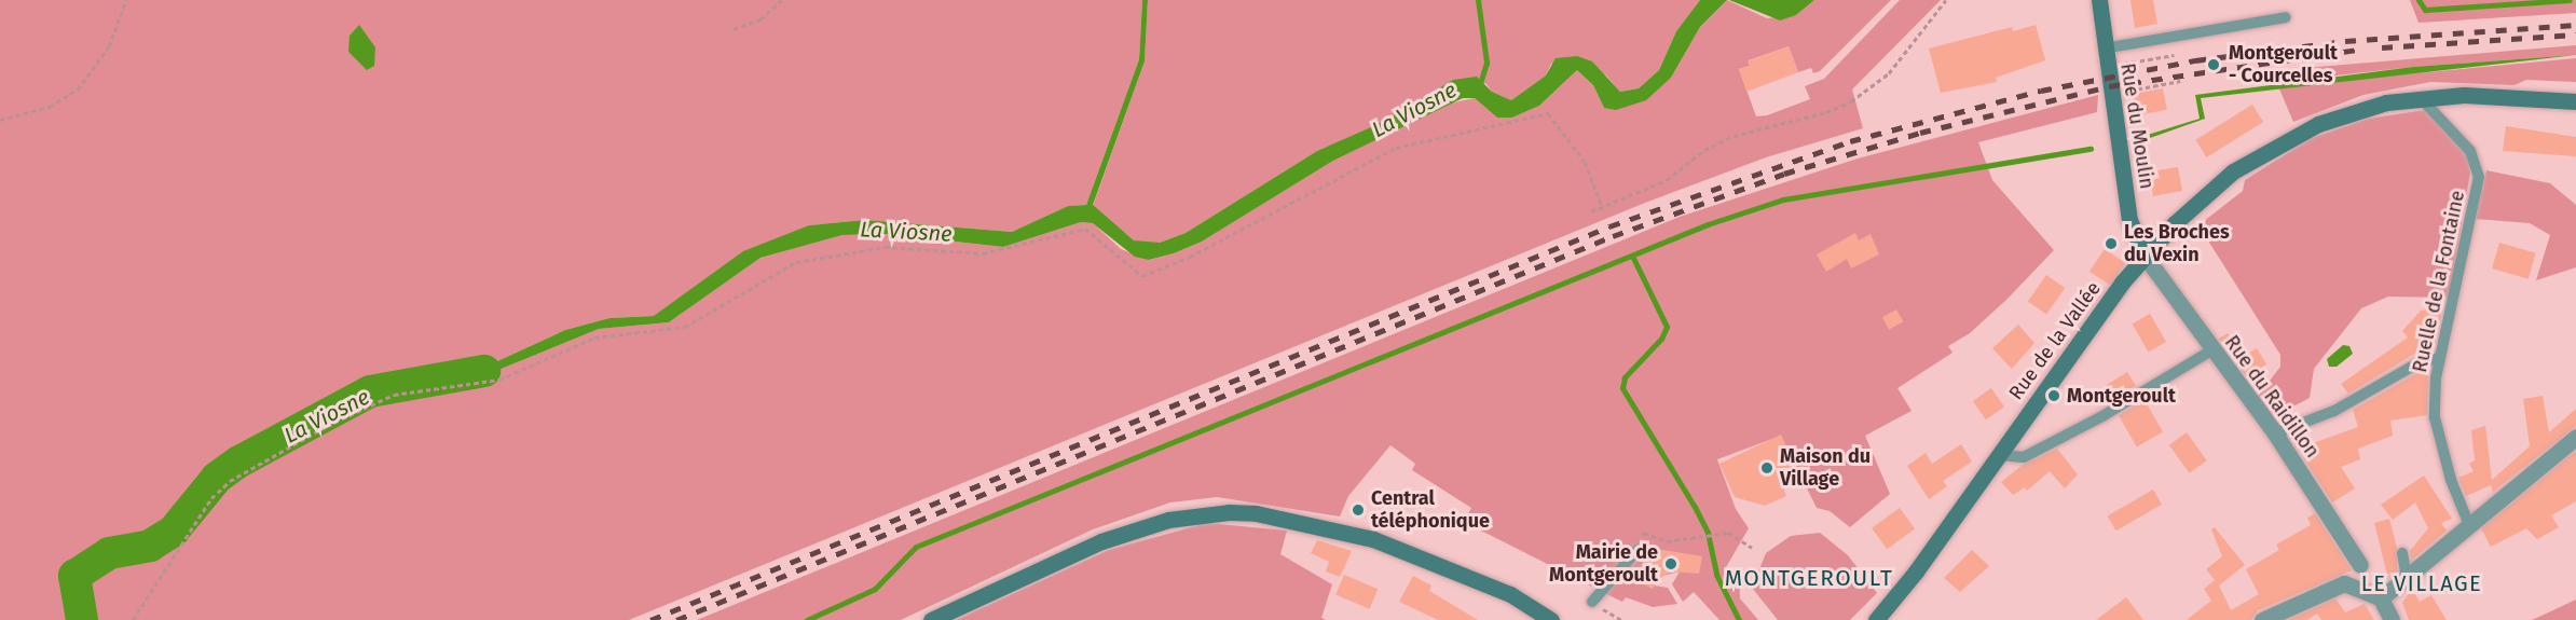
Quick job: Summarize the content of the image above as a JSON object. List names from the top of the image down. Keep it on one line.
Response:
{"streets":{"main road":["Rue du Moulin","Rue de la Vallée"],"street":["Rue du Raidillon"],"lane":["Ruelle de la Fontaine"]},"crossings":[["Rue du Moulin","Rue de la Vallée"],["Rue du Moulin","Rue du Raidillon"],["Ruelle de la Fontaine","Rue de la Vallée"],["Rue de la Vallée","Rue du Raidillon"]],"districts":["MONTGEROULT","LE VILLAGE"],"water":["La Viosne"],"places":["Montgeroult - Courcelles","Les Broches du Vexin","Montgeroult","Maison du Village","Central téléphonique","Mairie de Montgeroult"]}
